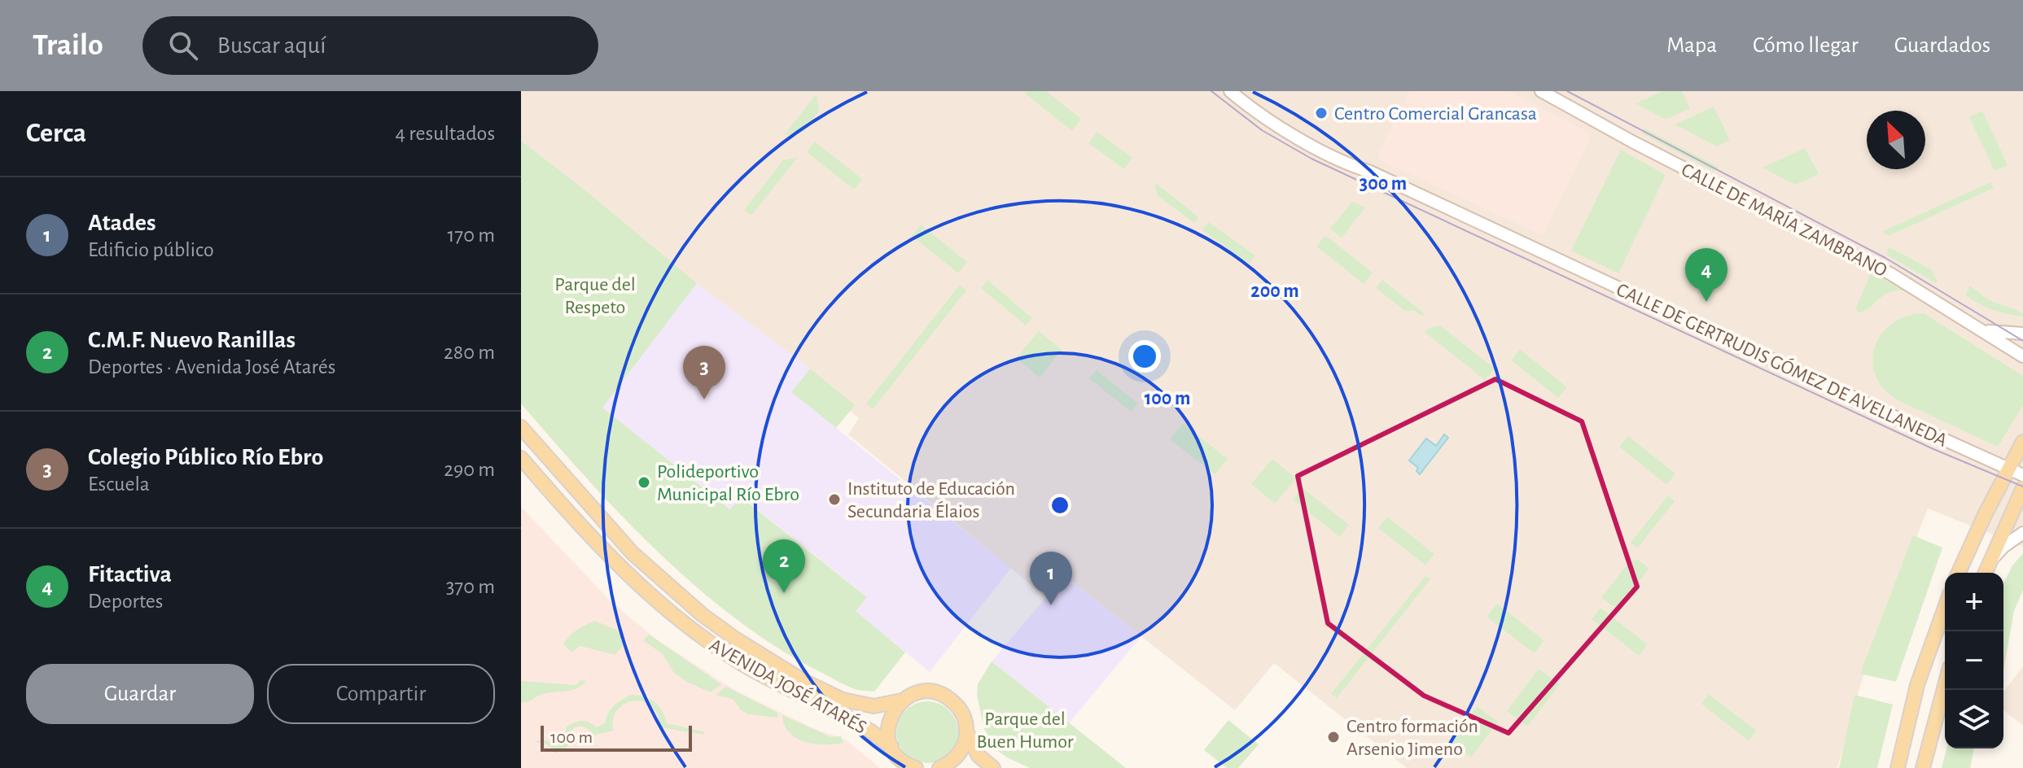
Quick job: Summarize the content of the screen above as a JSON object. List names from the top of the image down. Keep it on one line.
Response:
{"streets":{"main road":["CALLE DE MARÍA ZAMBRANO","CALLE DE GERTRUDIS GÓMEZ DE AVELLANEDA","AVENIDA JOSÉ ATARÉS"]},"parks":["Parque del Respeto","Parque del Buen Humor"],"places":["Centro Comercial Grancasa","Polideportivo Municipal Río Ebro","Instituto de Educación Secundaria Élaios","Centro formación Arsenio Jimeno"],"scale_bar":"100 m","north":"top left","page":{"header":"Trailo","search":"Buscar aquí","nav":["Mapa","Cómo llegar","Guardados"],"heading":["Cerca","4 resultados"],"list":[{"mark":"1","name":"Atades","note":"Edificio público","value":"170 m"},{"mark":"2","name":"C.M.F. Nuevo Ranillas","note":"Deportes · Avenida José Atarés","value":"280 m"},{"mark":"3","name":"Colegio Público Río Ebro","note":"Escuela","value":"290 m"},{"mark":"4","name":"Fitactiva","note":"Deportes","value":"370 m"}],"pins":["4","3","2","1"],"map_buttons":["+","−"],"buttons":["Guardar","Compartir"],"scale":"100 m"},"rings":["300 m","200 m","100 m"]}
